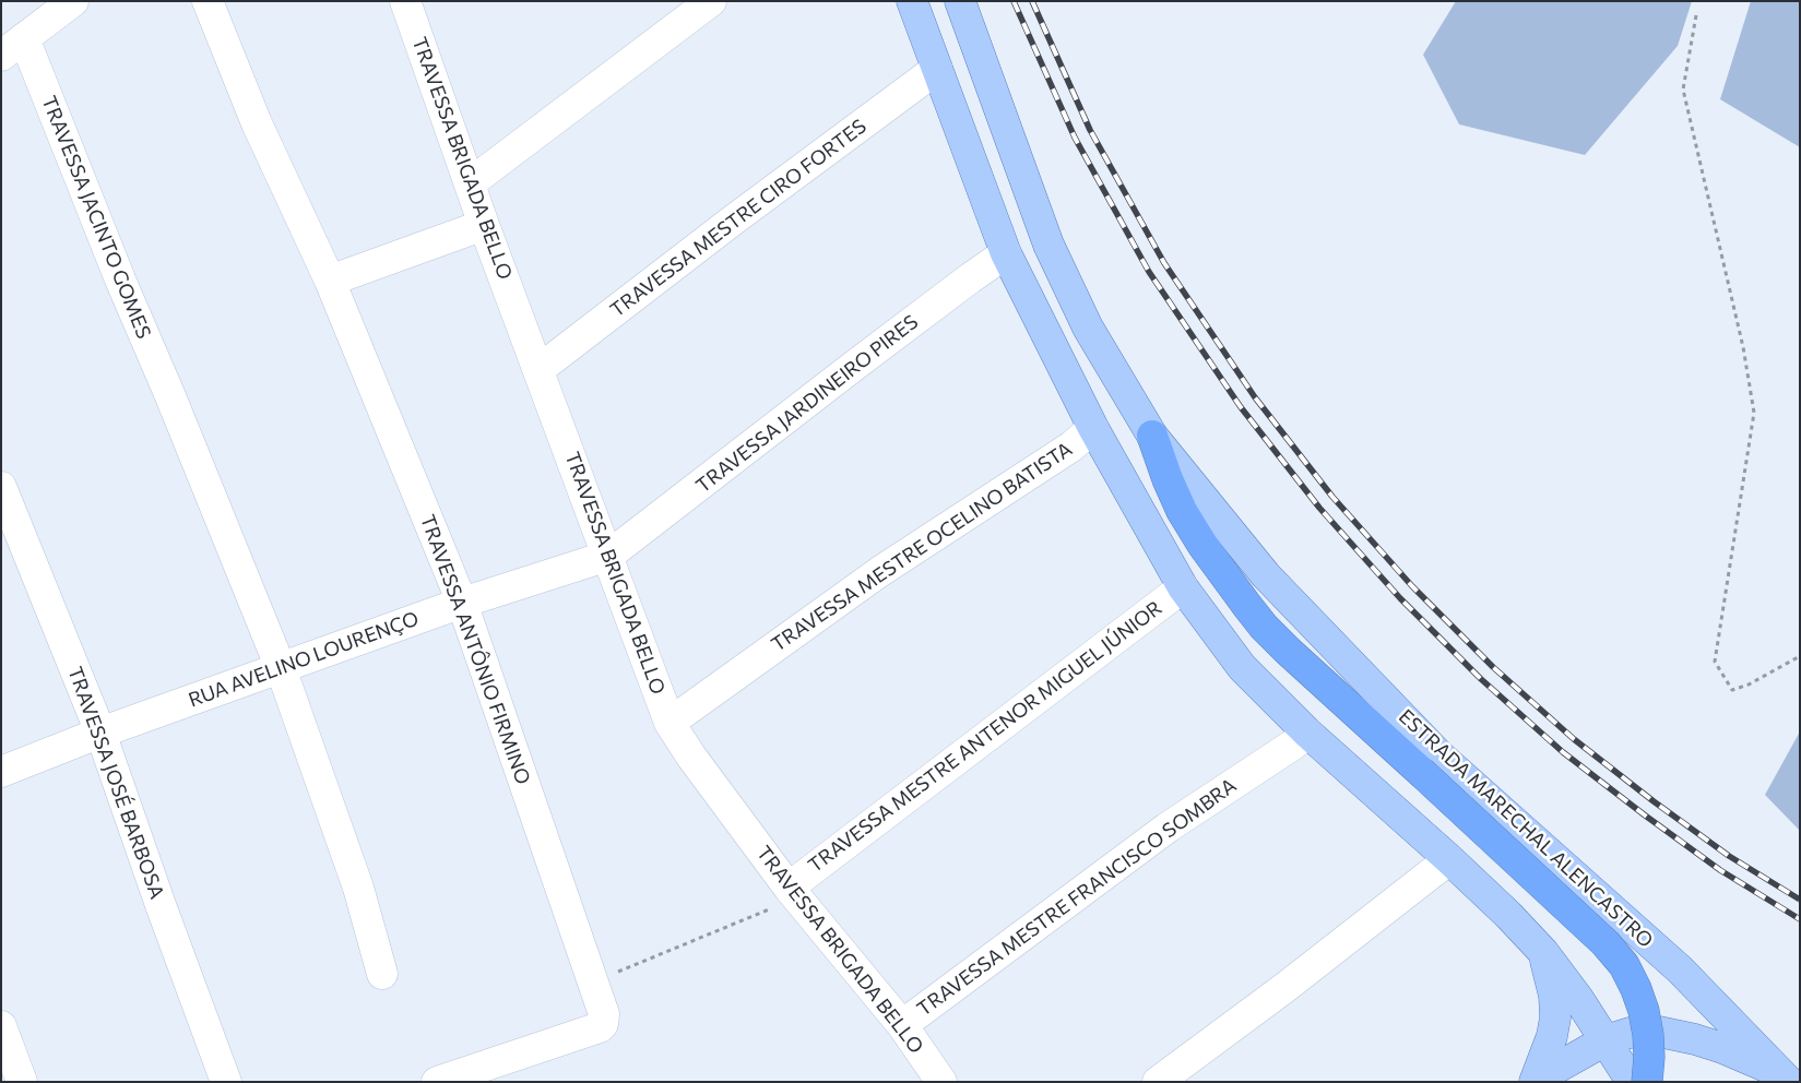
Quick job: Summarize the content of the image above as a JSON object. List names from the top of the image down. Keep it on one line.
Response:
{"streets":{"main road":["ESTRADA MARECHAL ALENCASTRO"],"street":["TRAVESSA BRIGADA BELLO","TRAVESSA JACINTO GOMES","TRAVESSA MESTRE CIRO FORTES","TRAVESSA JARDINEIRO PIRES","TRAVESSA MESTRE OCELINO BATISTA","TRAVESSA ANTÔNIO FIRMINO","RUA AVELINO LOURENÇO","TRAVESSA MESTRE ANTENOR MIGUEL JÚNIOR","TRAVESSA JOSÉ BARBOSA","TRAVESSA MESTRE FRANCISCO SOMBRA"]},"crossings":[["TRAVESSA BRIGADA BELLO","TRAVESSA MESTRE CIRO FORTES"],["TRAVESSA BRIGADA BELLO","TRAVESSA JARDINEIRO PIRES"],["TRAVESSA BRIGADA BELLO","TRAVESSA MESTRE OCELINO BATISTA"],["TRAVESSA BRIGADA BELLO","RUA AVELINO LOURENÇO"],["TRAVESSA BRIGADA BELLO","TRAVESSA MESTRE ANTENOR MIGUEL JÚNIOR"],["TRAVESSA BRIGADA BELLO","TRAVESSA MESTRE FRANCISCO SOMBRA"],["TRAVESSA JACINTO GOMES","RUA AVELINO LOURENÇO"],["TRAVESSA JARDINEIRO PIRES","RUA AVELINO LOURENÇO"],["TRAVESSA ANTÔNIO FIRMINO","RUA AVELINO LOURENÇO"],["RUA AVELINO LOURENÇO","TRAVESSA JOSÉ BARBOSA"]]}
